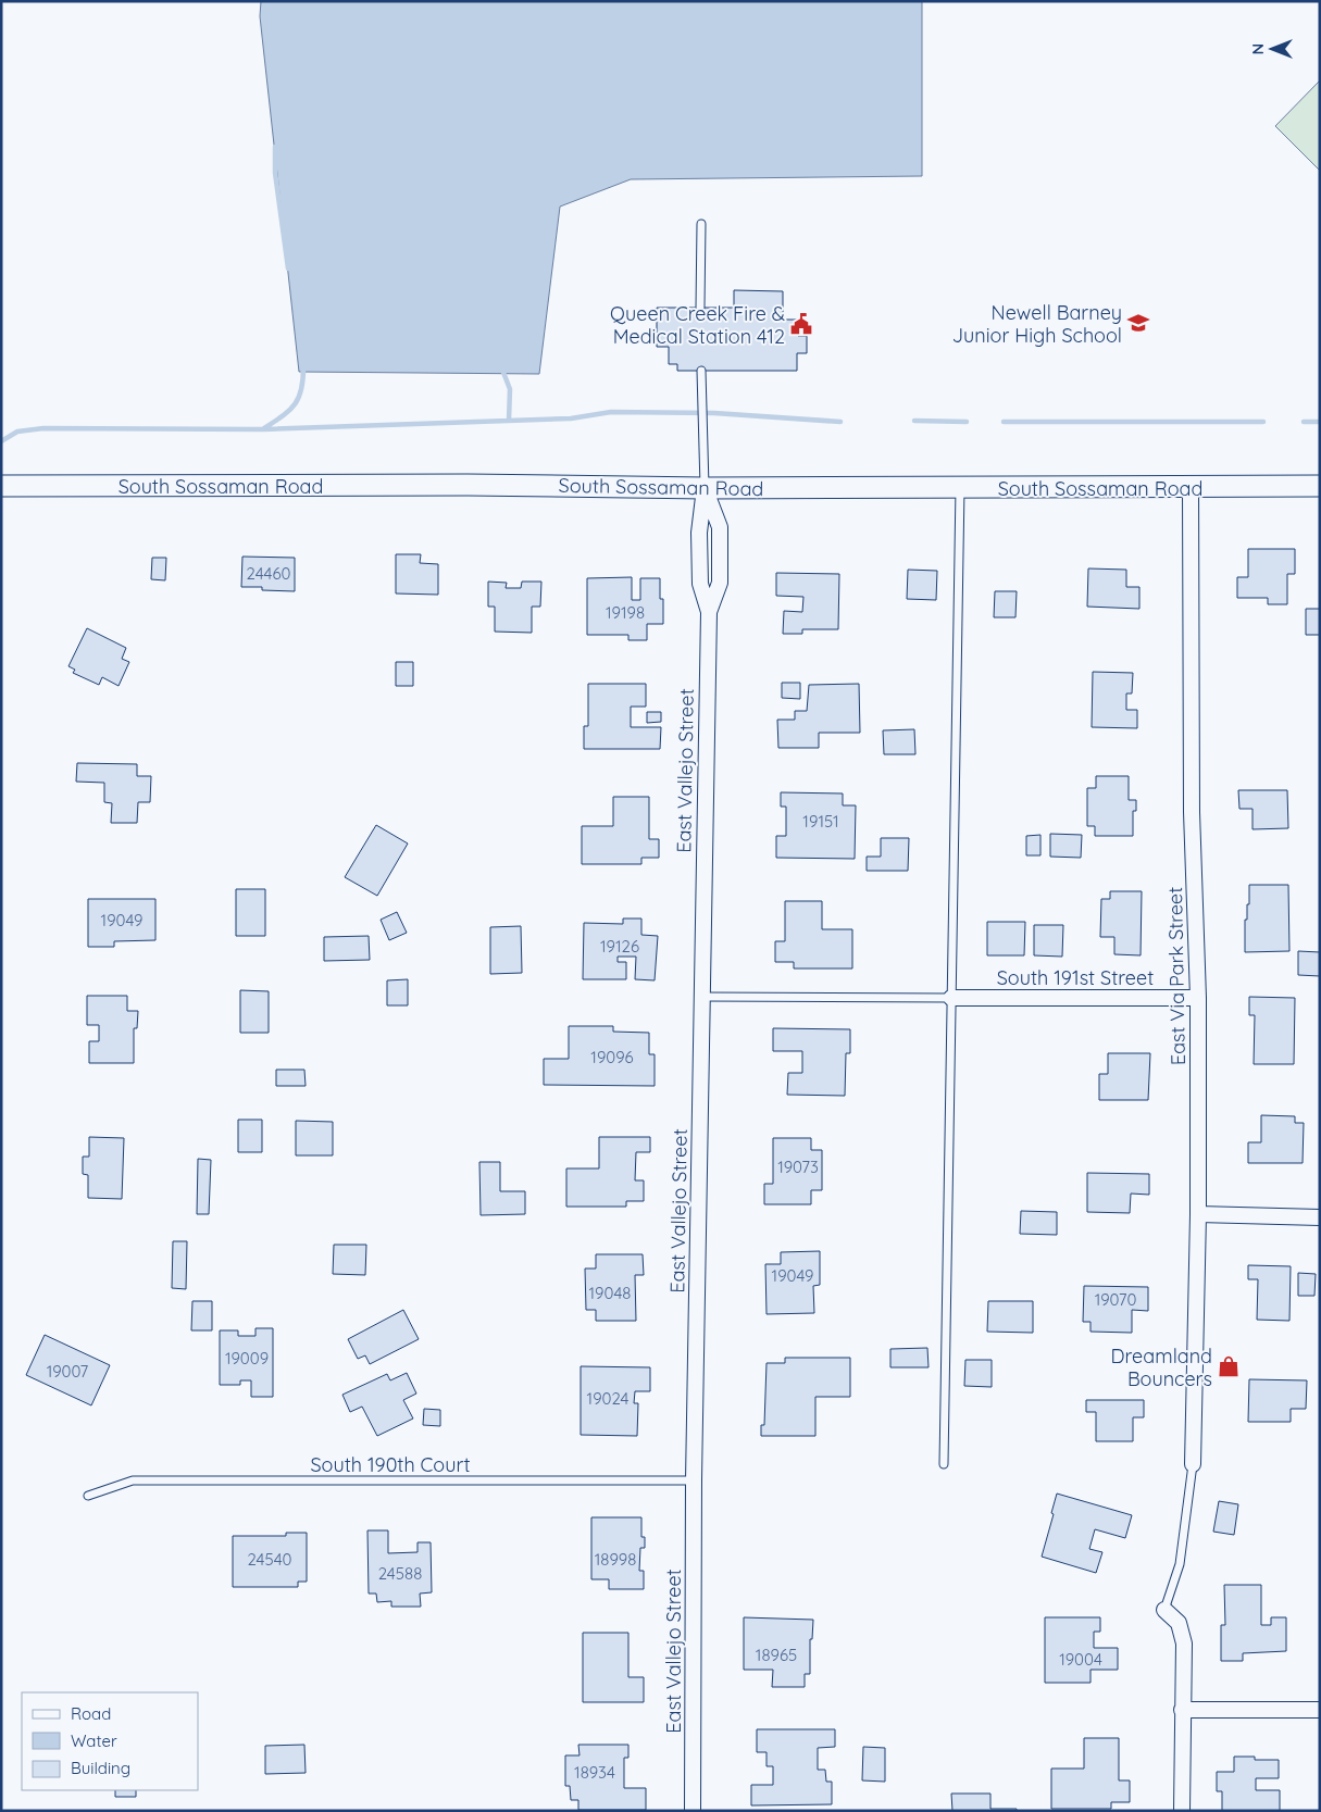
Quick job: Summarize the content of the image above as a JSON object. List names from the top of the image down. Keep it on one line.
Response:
{"streets":{"main road":["South Sossaman Road"],"street":["East Vallejo Street","East Via Park Street","South 191st Street"],"lane":["South 190th Court"]},"crossings":[["South Sossaman Road","East Vallejo Street"],["South Sossaman Road","East Via Park Street"],["East Vallejo Street","South 190th Court"],["East Via Park Street","South 191st Street"]],"places":{"school or university":["Newell Barney Junior High School"],"public building":["Queen Creek Fire & Medical Station 412"],"shop":["Dreamland Bouncers"]},"house_numbers":["24460","19198","19151","19049","19126","19096","19073","19049","19048","19070","19009","19007","19024","24540","18998","24588","18965","19004","18934"],"legend":["Road","Water","Building"],"north":"left"}
